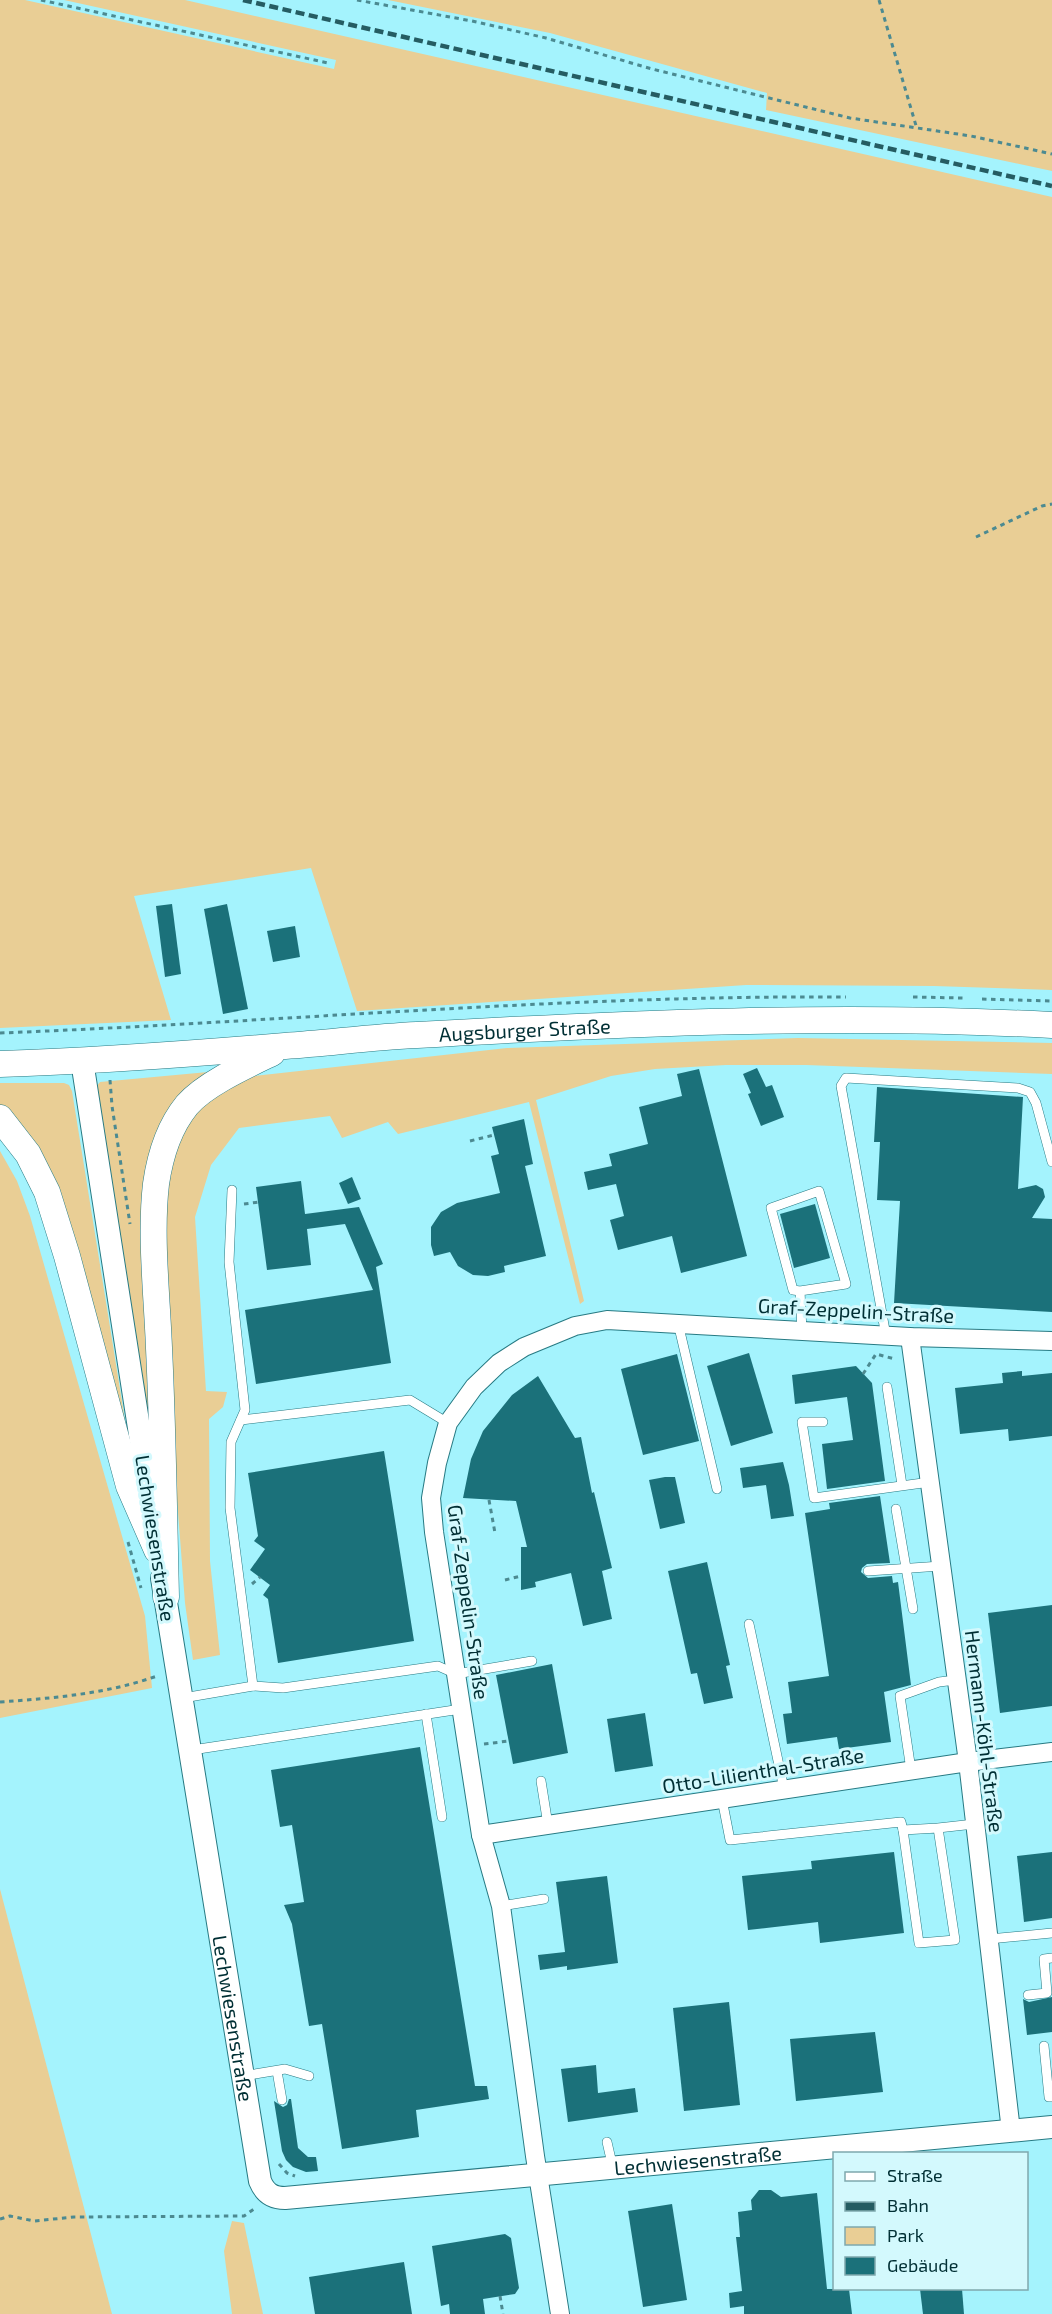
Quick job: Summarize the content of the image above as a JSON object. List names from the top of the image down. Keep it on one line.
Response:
{"streets":{"main road":["Augsburger Straße"],"street":["Graf-Zeppelin-Straße","Lechwiesenstraße","Hermann-Köhl-Straße","Otto-Lilienthal-Straße"]},"crossings":[["Augsburger Straße","Lechwiesenstraße"],["Graf-Zeppelin-Straße","Lechwiesenstraße"],["Graf-Zeppelin-Straße","Hermann-Köhl-Straße"],["Graf-Zeppelin-Straße","Otto-Lilienthal-Straße"],["Lechwiesenstraße","Hermann-Köhl-Straße"],["Hermann-Köhl-Straße","Otto-Lilienthal-Straße"]],"legend":["Straße","Bahn","Park","Gebäude"]}
